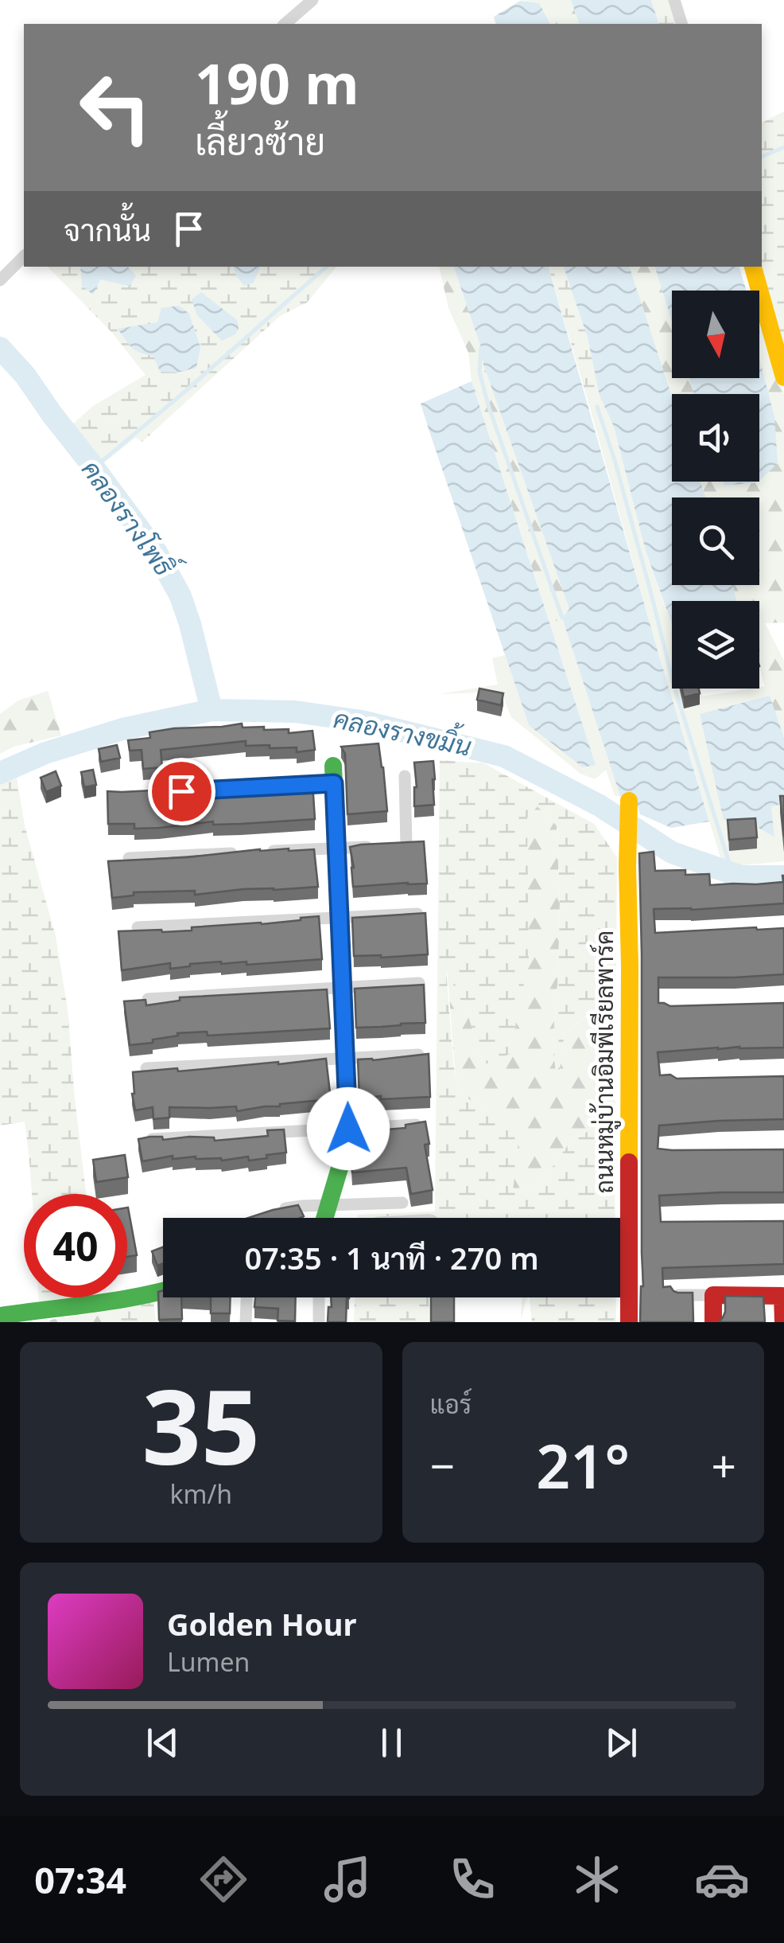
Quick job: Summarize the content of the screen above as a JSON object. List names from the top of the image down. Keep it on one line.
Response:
{"streets":{"street":["ถนนหมู่บ้านอิมพีเรียลพาร์ค"]},"water":["คลองรางโพธิ์","คลองรางขมิ้น"],"north":"bottom","page":{"turn":["190 m","เลี้ยวซ้าย"],"then":"จากนั้น","limit":"40","trip":"07:35 · 1 นาที · 270 m","tile":[["35","km/h"],"แอร์"],"heat":["−","21°","+"],"song":["Golden Hour","Lumen"],"tabs":"07:34"}}
